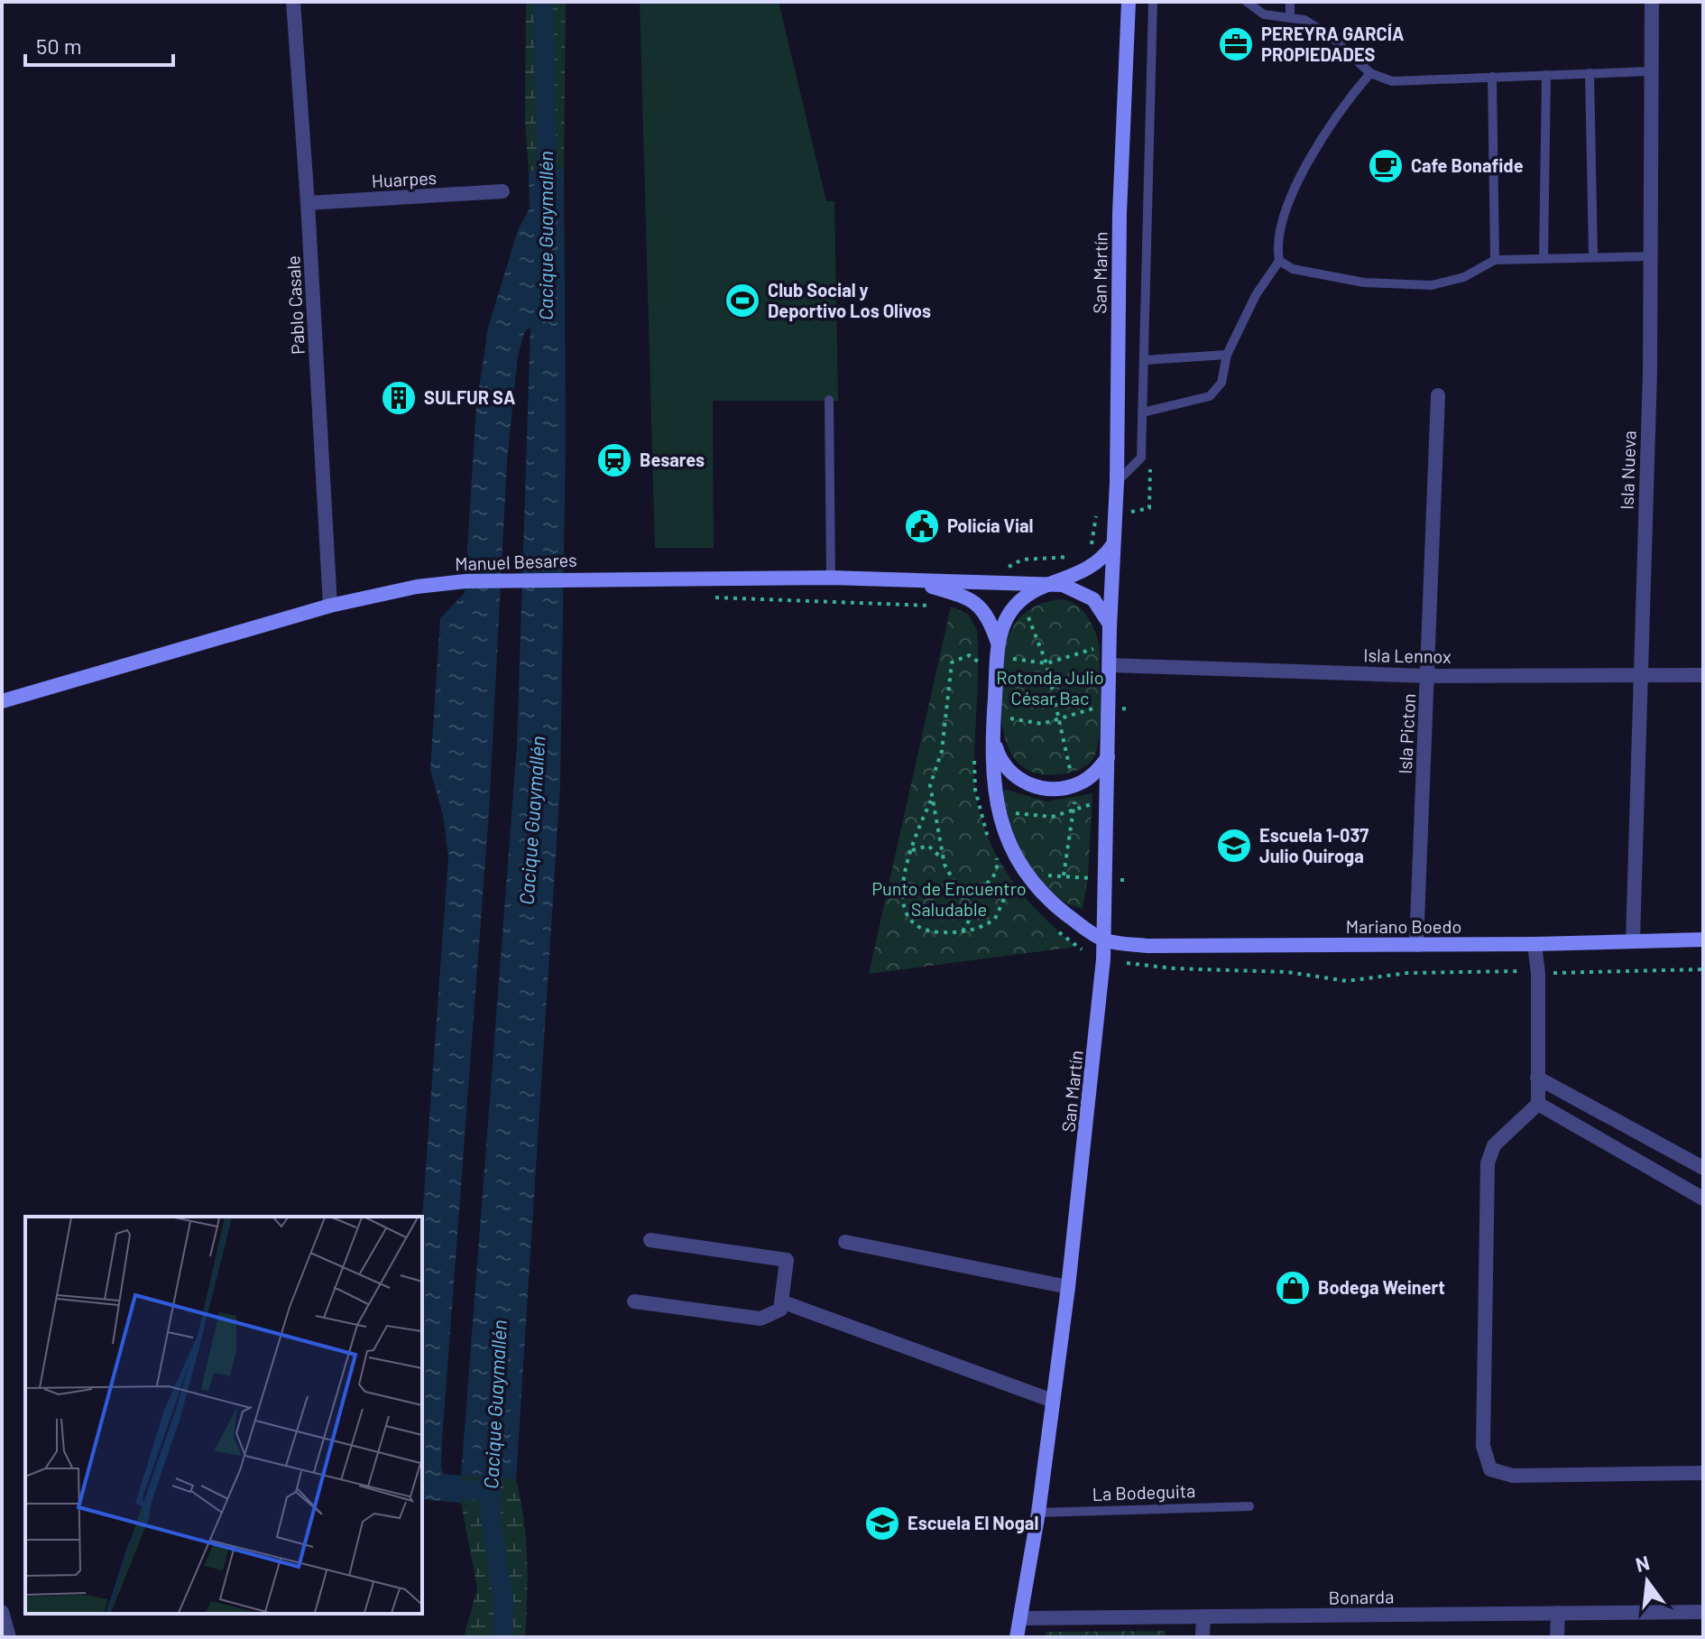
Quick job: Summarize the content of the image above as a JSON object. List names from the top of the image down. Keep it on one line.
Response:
{"streets":{"main road":["San Martín","Manuel Besares","Mariano Boedo"],"street":["Huarpes","Pablo Casale","Isla Nueva","Isla Lennox","Isla Picton","Bonarda"],"lane":["La Bodeguita"]},"crossings":[["Huarpes","Pablo Casale"],["San Martín","Isla Lennox"],["San Martín","Mariano Boedo"],["San Martín","La Bodeguita"],["San Martín","Bonarda"],["Pablo Casale","Manuel Besares"],["Isla Nueva","Isla Lennox"],["Isla Nueva","Mariano Boedo"],["Isla Lennox","Isla Picton"],["Isla Picton","Mariano Boedo"]],"water":["Cacique Guaymallén"],"parks":["Rotonda Julio César Bac","Punto de Encuentro Saludable"],"places":{"office":["PEREYRA GARCÍA PROPIEDADES"],"cafe":["Cafe Bonafide"],"sports":["Club Social y Deportivo Los Olivos"],"building":["SULFUR SA"],"station":["Besares"],"public building":["Policía Vial"],"school or university":["Escuela 1-037 Julio Quiroga","Escuela El Nogal"],"shop":["Bodega Weinert"]},"scale_bar":"50 m","north":"top"}
